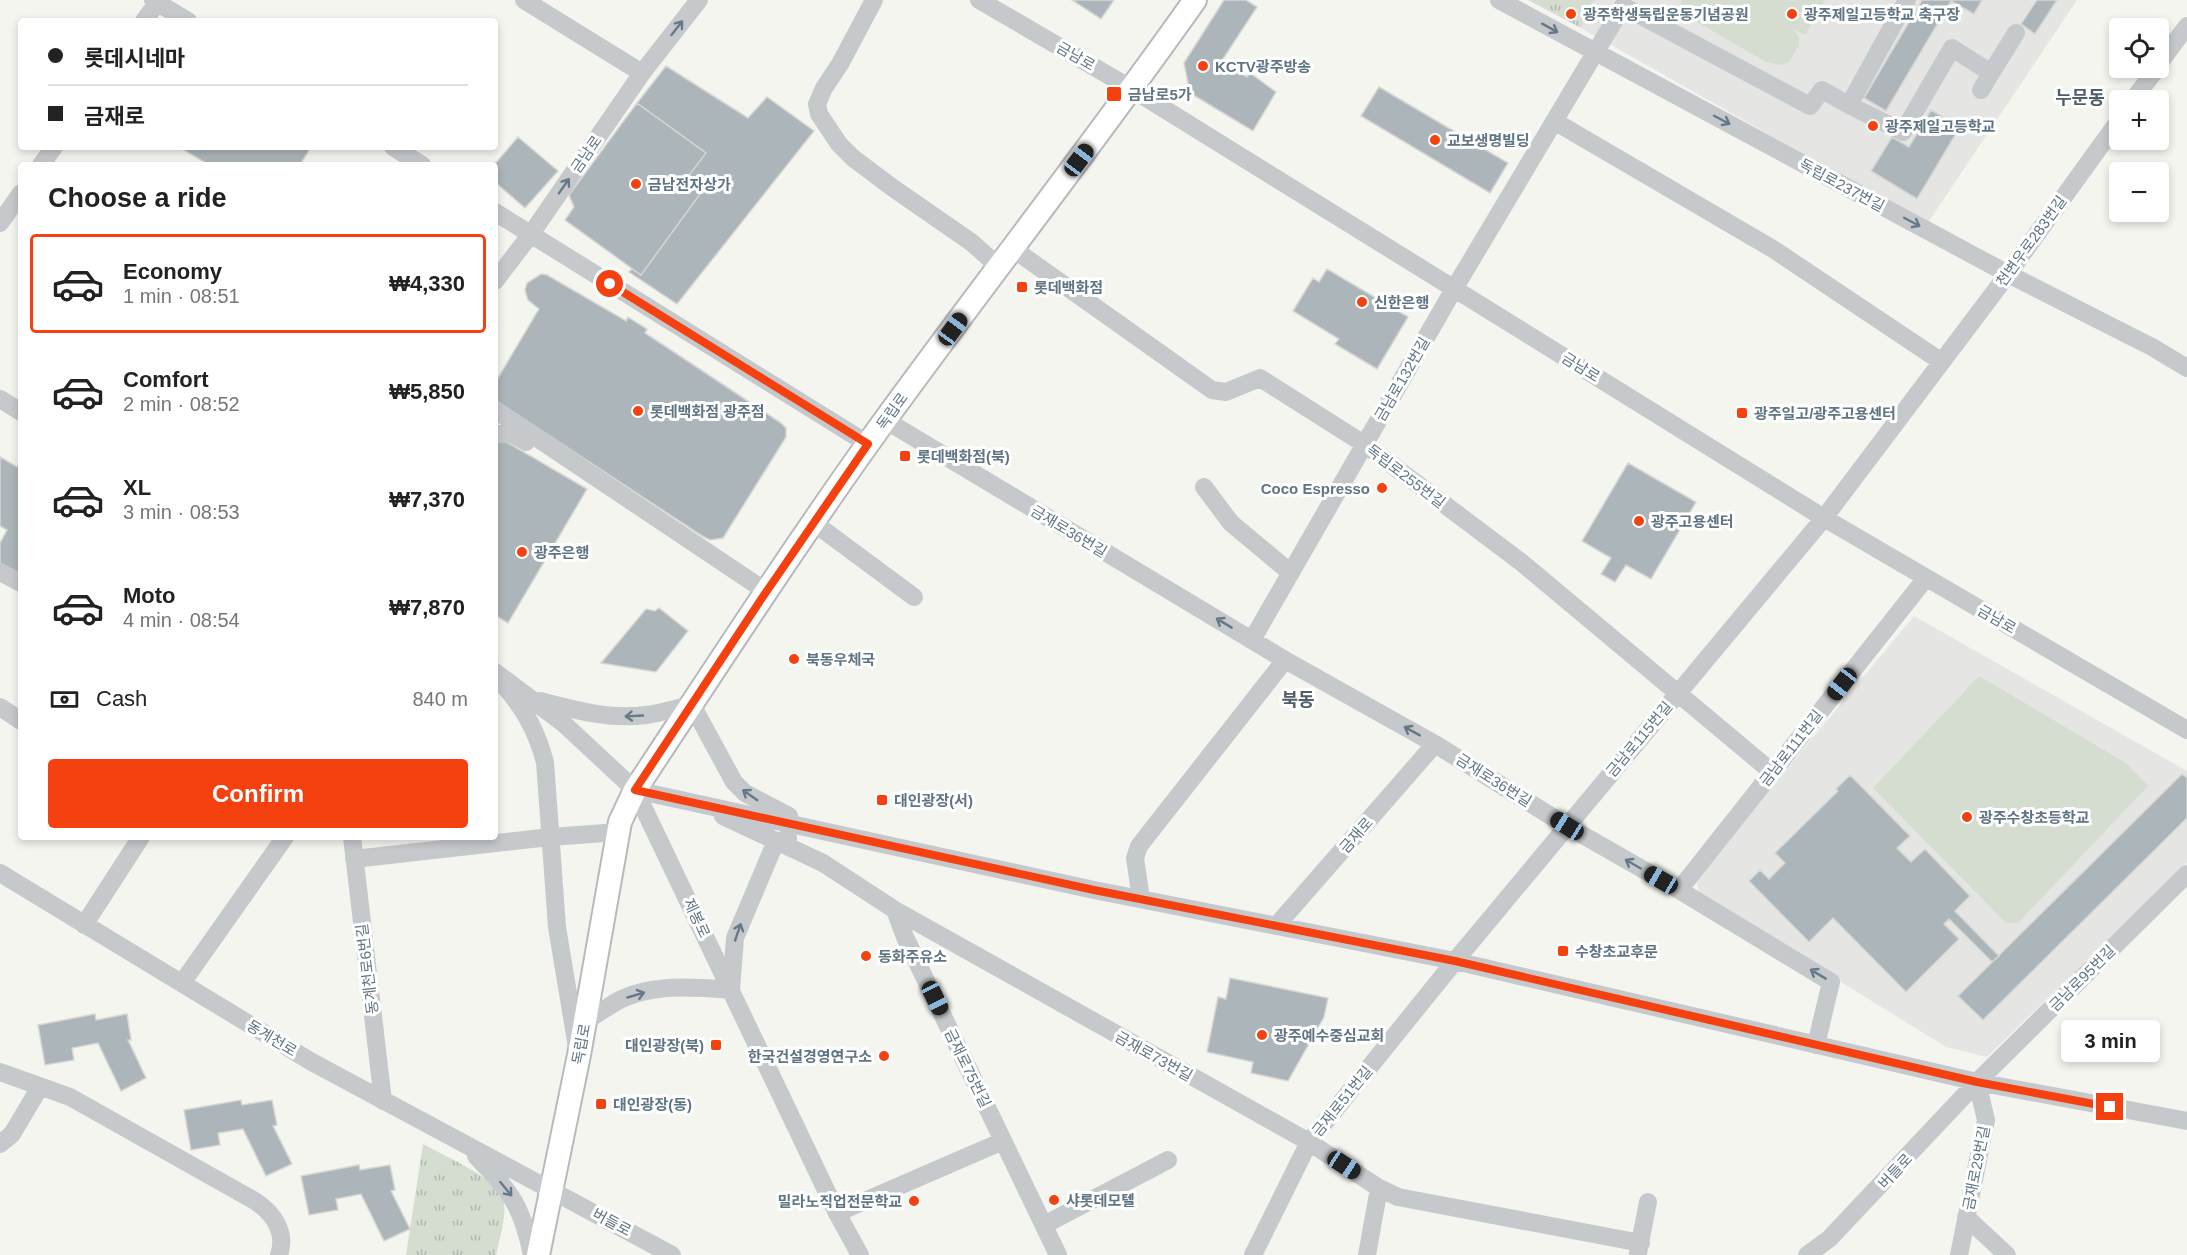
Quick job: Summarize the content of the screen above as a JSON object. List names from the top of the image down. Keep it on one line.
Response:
{"streets":{"main road":["독립로"],"street":["금남로","독립로237번길","천변우로283번길","금남로132번길","독립로255번길","금재로36번길","금남로115번길","금남로111번길","금재로","제봉로","동계천로6번길","금남로95번길","동계천로","금재로73번길","금재로75번길","금재로51번길","금재로29번길","버들로"]},"crossings":[["금남로","천변우로283번길"],["금남로","금남로132번길"],["금남로","독립로"],["금남로","금남로115번길"],["금남로","금남로111번길"],["독립로237번길","천변우로283번길"],["독립로237번길","금남로132번길"],["천변우로283번길","금남로115번길"],["금남로132번길","독립로255번길"],["금남로132번길","금재로36번길"],["독립로","독립로255번길"],["독립로","금재로36번길"],["독립로","제봉로"],["독립로","동계천로"],["독립로","버들로"],["독립로255번길","금남로115번길"],["독립로255번길","금남로111번길"],["금재로36번길","금남로115번길"],["금재로36번길","금남로111번길"],["금재로36번길","금재로"],["금남로115번길","금재로51번길"],["동계천로6번길","동계천로"],["금남로95번길","금재로29번길"],["금남로95번길","버들로"],["동계천로","버들로"],["금재로73번길","금재로75번길"],["금재로73번길","금재로51번길"],["금재로29번길","버들로"]],"districts":["누문동","북동"],"places":{"other":["광주학생독립운동기념공원","광주제일고등학교 축구장","KCTV광주방송","광주제일고등학교","교보생명빌딩","금남전자상가","신한은행","롯데백화점 광주점","Coco Espresso","광주고용센터","광주은행","북동우체국","광주수창초등학교","동화주유소","광주예수중심교회","한국건설경영연구소","샤롯데모텔","밀라노직업전문학교"],"transit":["금남로5가","롯데백화점","광주일고/광주고용센터","롯데백화점(북)","대인광장(서)","수창초교후문","대인광장(북)","대인광장(동)"]},"page":{"map_buttons":["+","−"],"banner":["롯데시네마","금재로"],"heading":"Choose a ride","list":[{"name":"Economy","note":"1 min · 08:51","value":"₩4,330"},{"name":"Comfort","note":"2 min · 08:52","value":"₩5,850"},{"name":"XL","note":"3 min · 08:53","value":"₩7,370"},{"name":"Moto","note":"4 min · 08:54","value":"₩7,870"}],"pay":["Cash","840 m"],"buttons":"Confirm","bubble":"3 min"}}
